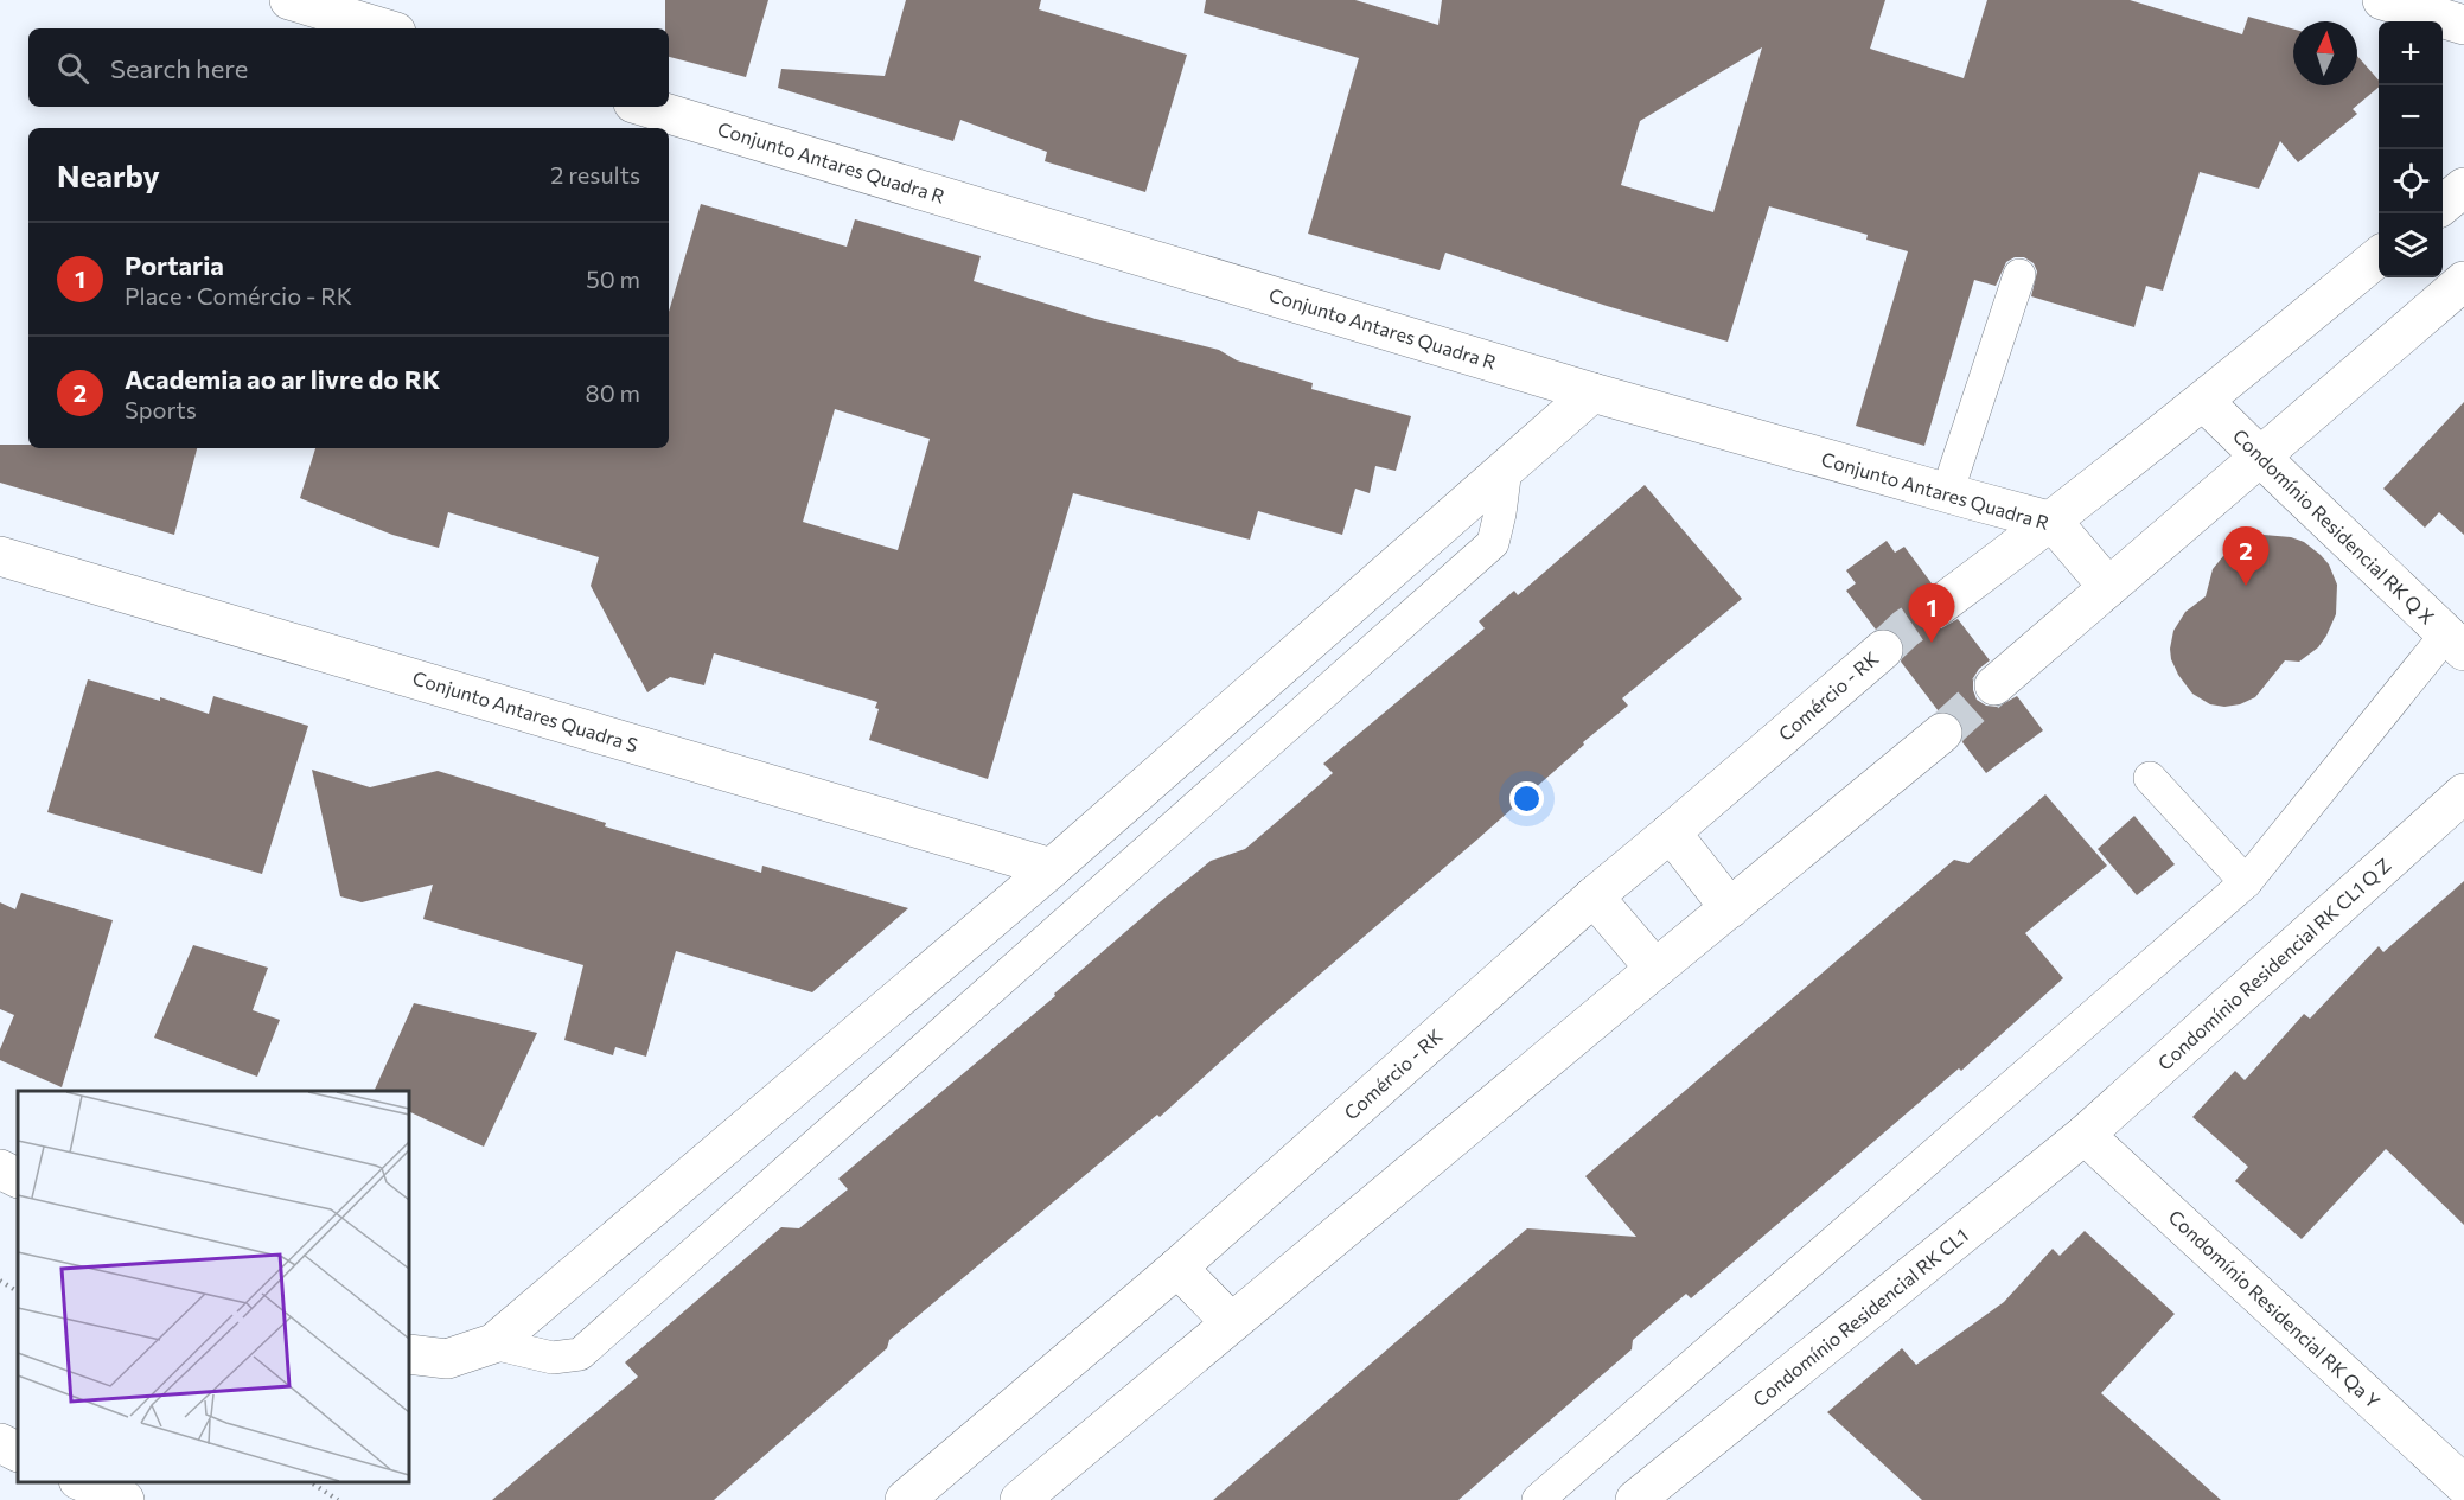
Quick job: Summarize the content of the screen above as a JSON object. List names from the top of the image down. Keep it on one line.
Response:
{"streets":{"street":["Conjunto Antares Quadra R","Condomínio Residencial RK Q X","Comércio - RK","Conjunto Antares Quadra S","Condomínio Residencial RK CL1 Q Z","Condomínio Residencial RK Qa Y","Condomínio Residencial RK CL1"]},"crossings":[["Condomínio Residencial RK CL1 Q Z","Condomínio Residencial RK Qa Y"],["Condomínio Residencial RK CL1 Q Z","Condomínio Residencial RK CL1"],["Condomínio Residencial RK Qa Y","Condomínio Residencial RK CL1"]],"north":"top","page":{"map_buttons":["+","−"],"search":"Search here","heading":["Nearby","2 results"],"list":[{"mark":"1","name":"Portaria","note":"Place · Comércio - RK","value":"50 m"},{"mark":"2","name":"Academia ao ar livre do RK","note":"Sports","value":"80 m"}],"pins":["2","1"]}}
